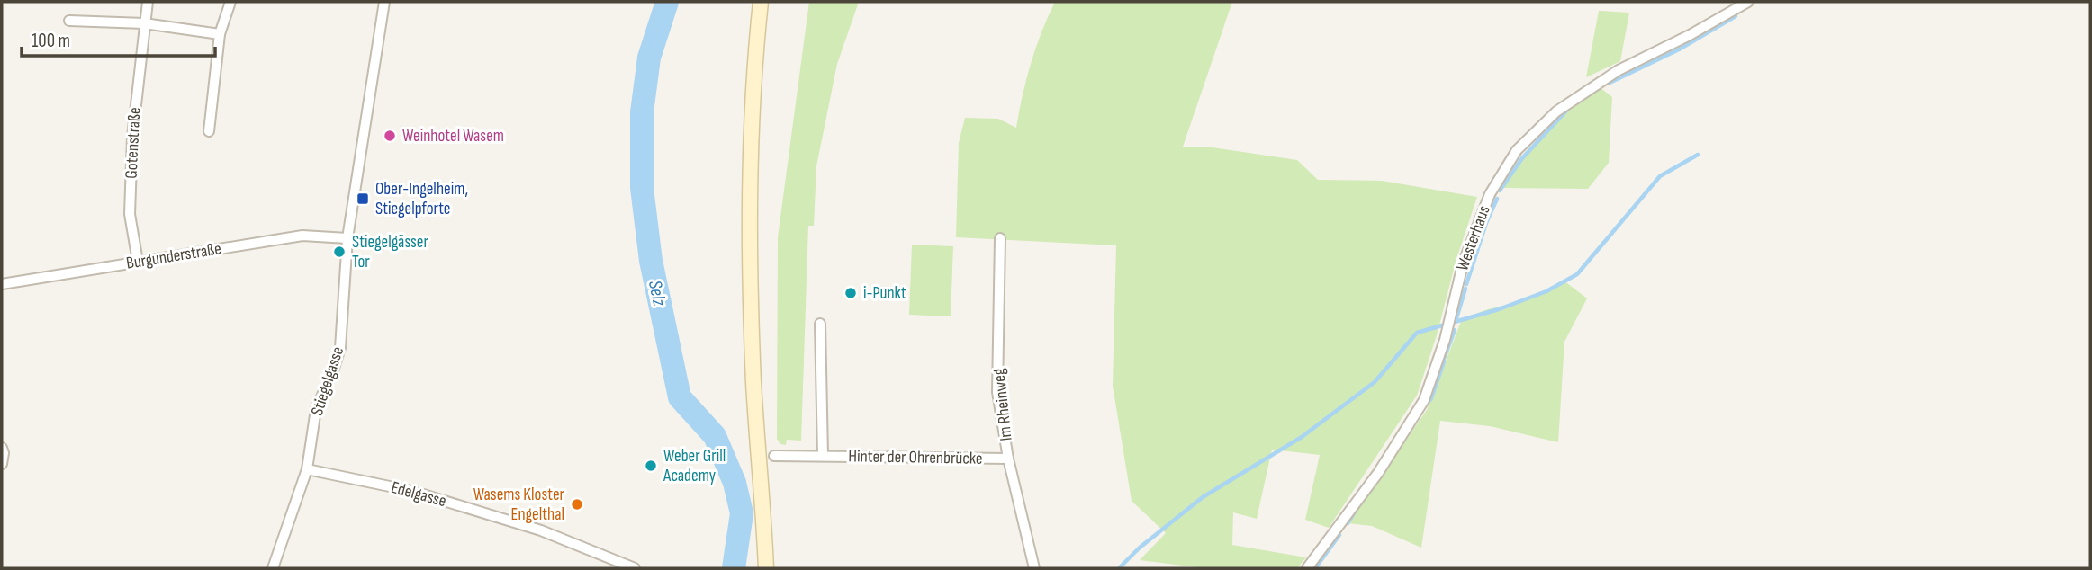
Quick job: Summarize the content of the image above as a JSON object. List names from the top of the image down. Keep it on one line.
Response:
{"streets":{"street":["Gotenstraße","Westerhaus","Burgunderstraße","Stiegelgasse","Im Rheinweg","Hinter der Ohrenbrücke","Edelgasse"]},"crossings":[["Gotenstraße","Burgunderstraße"],["Burgunderstraße","Stiegelgasse"],["Stiegelgasse","Edelgasse"],["Im Rheinweg","Hinter der Ohrenbrücke"]],"water":["Selz"],"places":{"other":["Weinhotel Wasem","Stiegelgässer Tor","i-Punkt","Weber Grill Academy","Wasems Kloster Engelthal"],"transit":["Ober-Ingelheim, Stiegelpforte"]},"scale_bar":"100 m"}
